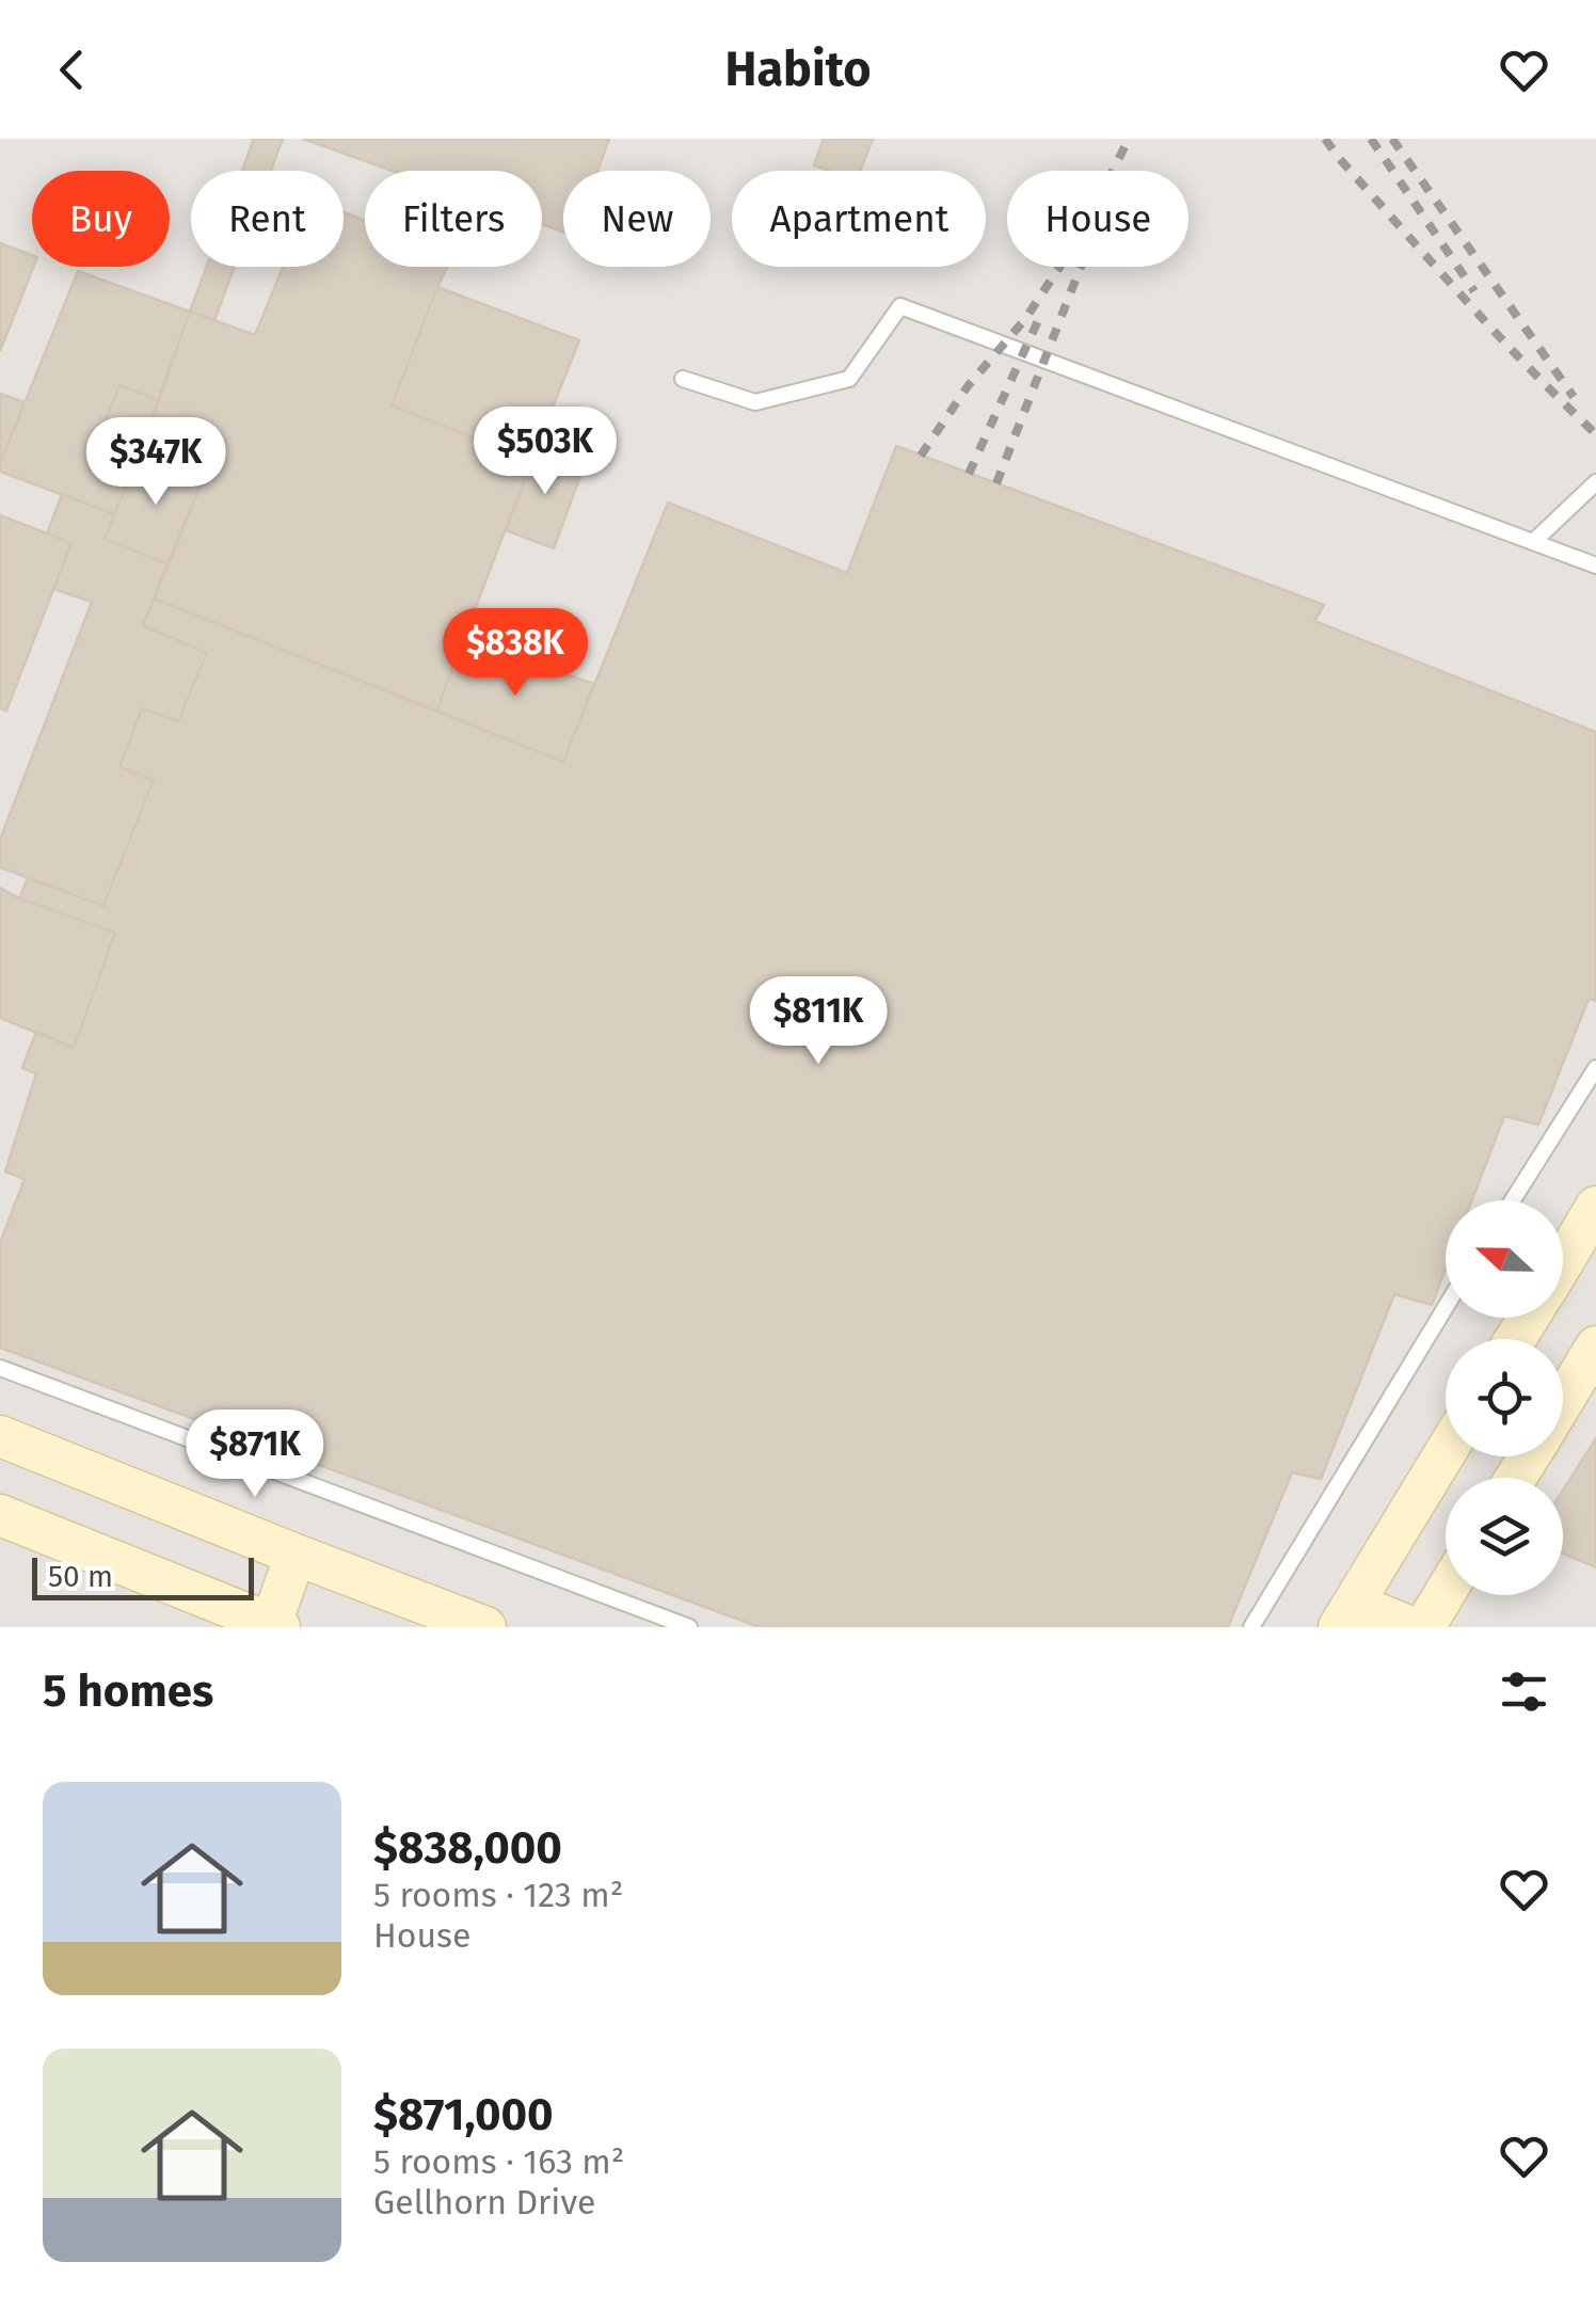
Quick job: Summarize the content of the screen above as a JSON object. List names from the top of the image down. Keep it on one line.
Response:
{"scale_bar":"50 m","north":"left","page":{"header":"Habito","chip":["Buy","Rent","Filters","New","Apartment","House"],"price":["$503K","$347K","$838K","$811K","$871K"],"scale":"50 m","heading":"5 homes","list":[{"name":"$838,000","note":"5 rooms · 123 m² · House"},{"name":"$871,000","note":"5 rooms · 163 m² · Gellhorn Drive"}]}}
